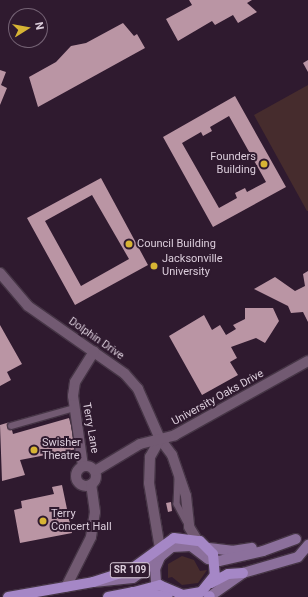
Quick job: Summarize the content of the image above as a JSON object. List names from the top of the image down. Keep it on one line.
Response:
{"streets":{"main road":["SR 109"],"street":["Dolphin Drive","University Oaks Drive","Terry Lane"]},"crossings":[["Dolphin Drive","University Oaks Drive"],["Dolphin Drive","Terry Lane"],["Dolphin Drive","SR 109"]],"places":["Founders Building","Council Building","Jacksonville University","Swisher Theatre","Terry Concert Hall"],"north":"right"}
